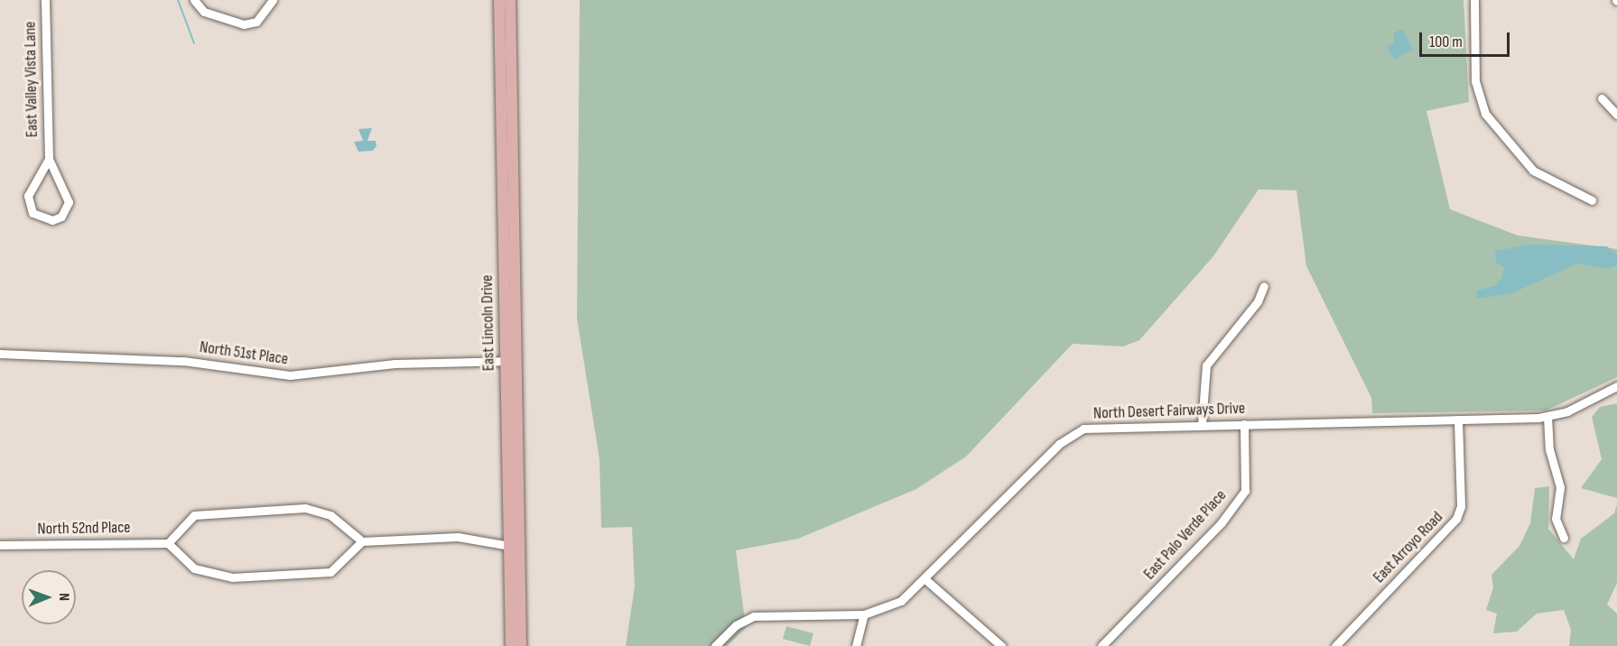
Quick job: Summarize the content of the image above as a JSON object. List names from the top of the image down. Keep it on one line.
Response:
{"streets":{"main road":["East Lincoln Drive"],"street":["East Valley Vista Lane","North 51st Place","North Desert Fairways Drive","North 52nd Place","East Palo Verde Place","East Arroyo Road"]},"crossings":[["East Lincoln Drive","North 51st Place"],["North Desert Fairways Drive","East Palo Verde Place"],["North Desert Fairways Drive","East Arroyo Road"]],"scale_bar":"100 m","north":"right"}
